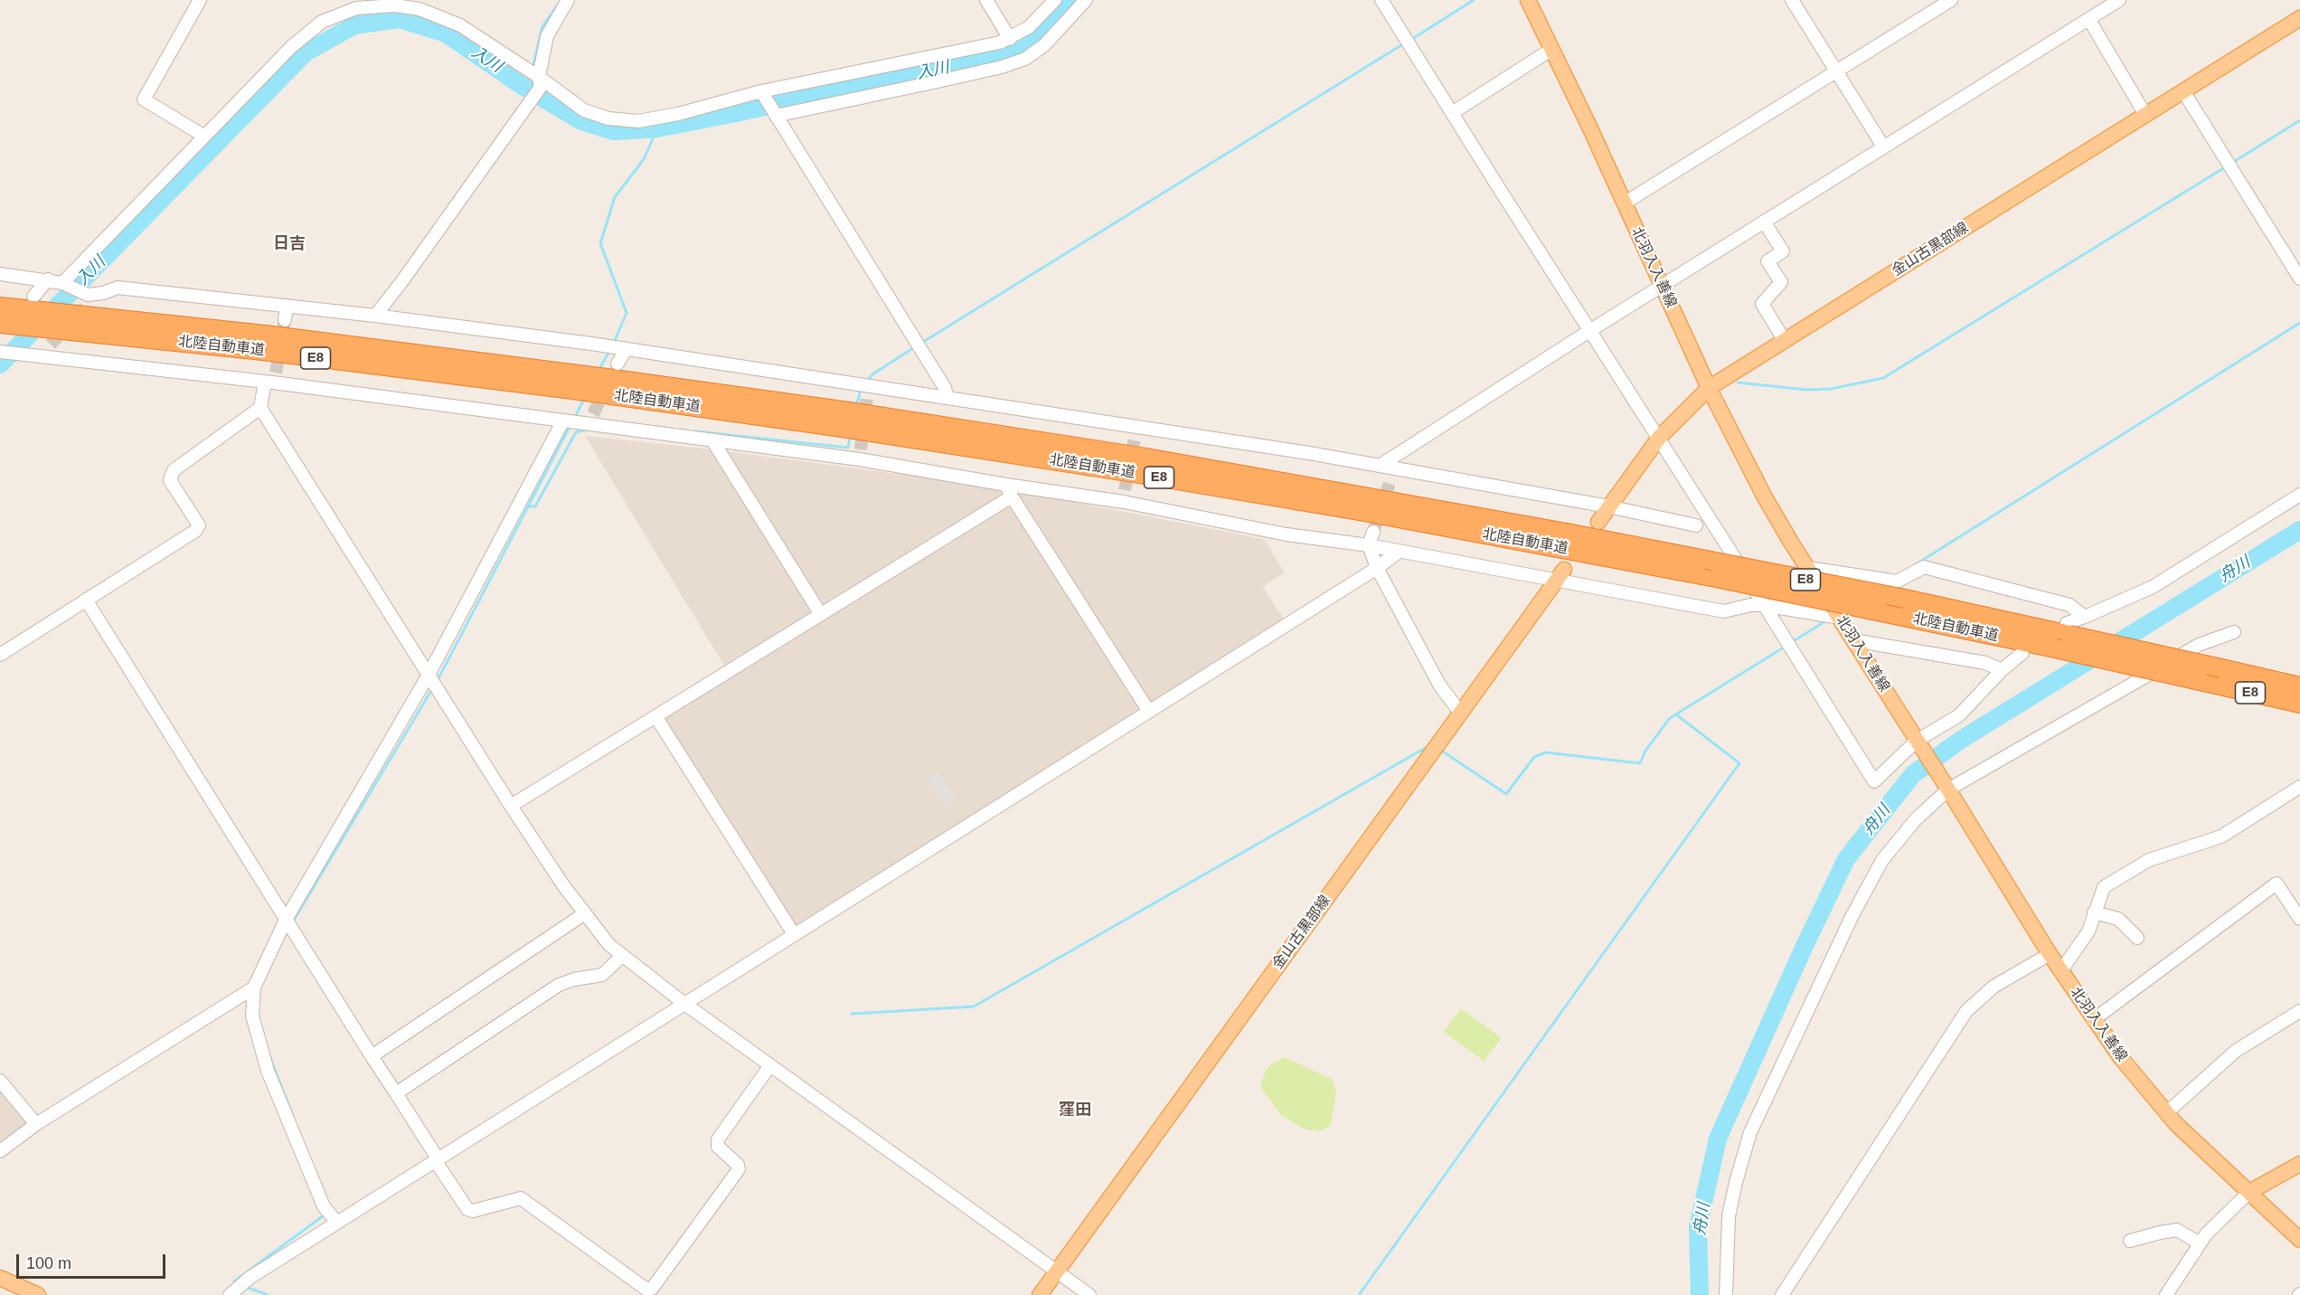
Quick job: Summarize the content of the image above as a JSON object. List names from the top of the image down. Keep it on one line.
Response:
{"streets":{"highway":["北陸自動車道","E8"],"main road":["金山古黒部線","北羽入入善線"]},"crossings":[["金山古黒部線","北羽入入善線"]],"districts":["日吉","窪田"],"water":["入川","舟川"],"scale_bar":"100 m"}
